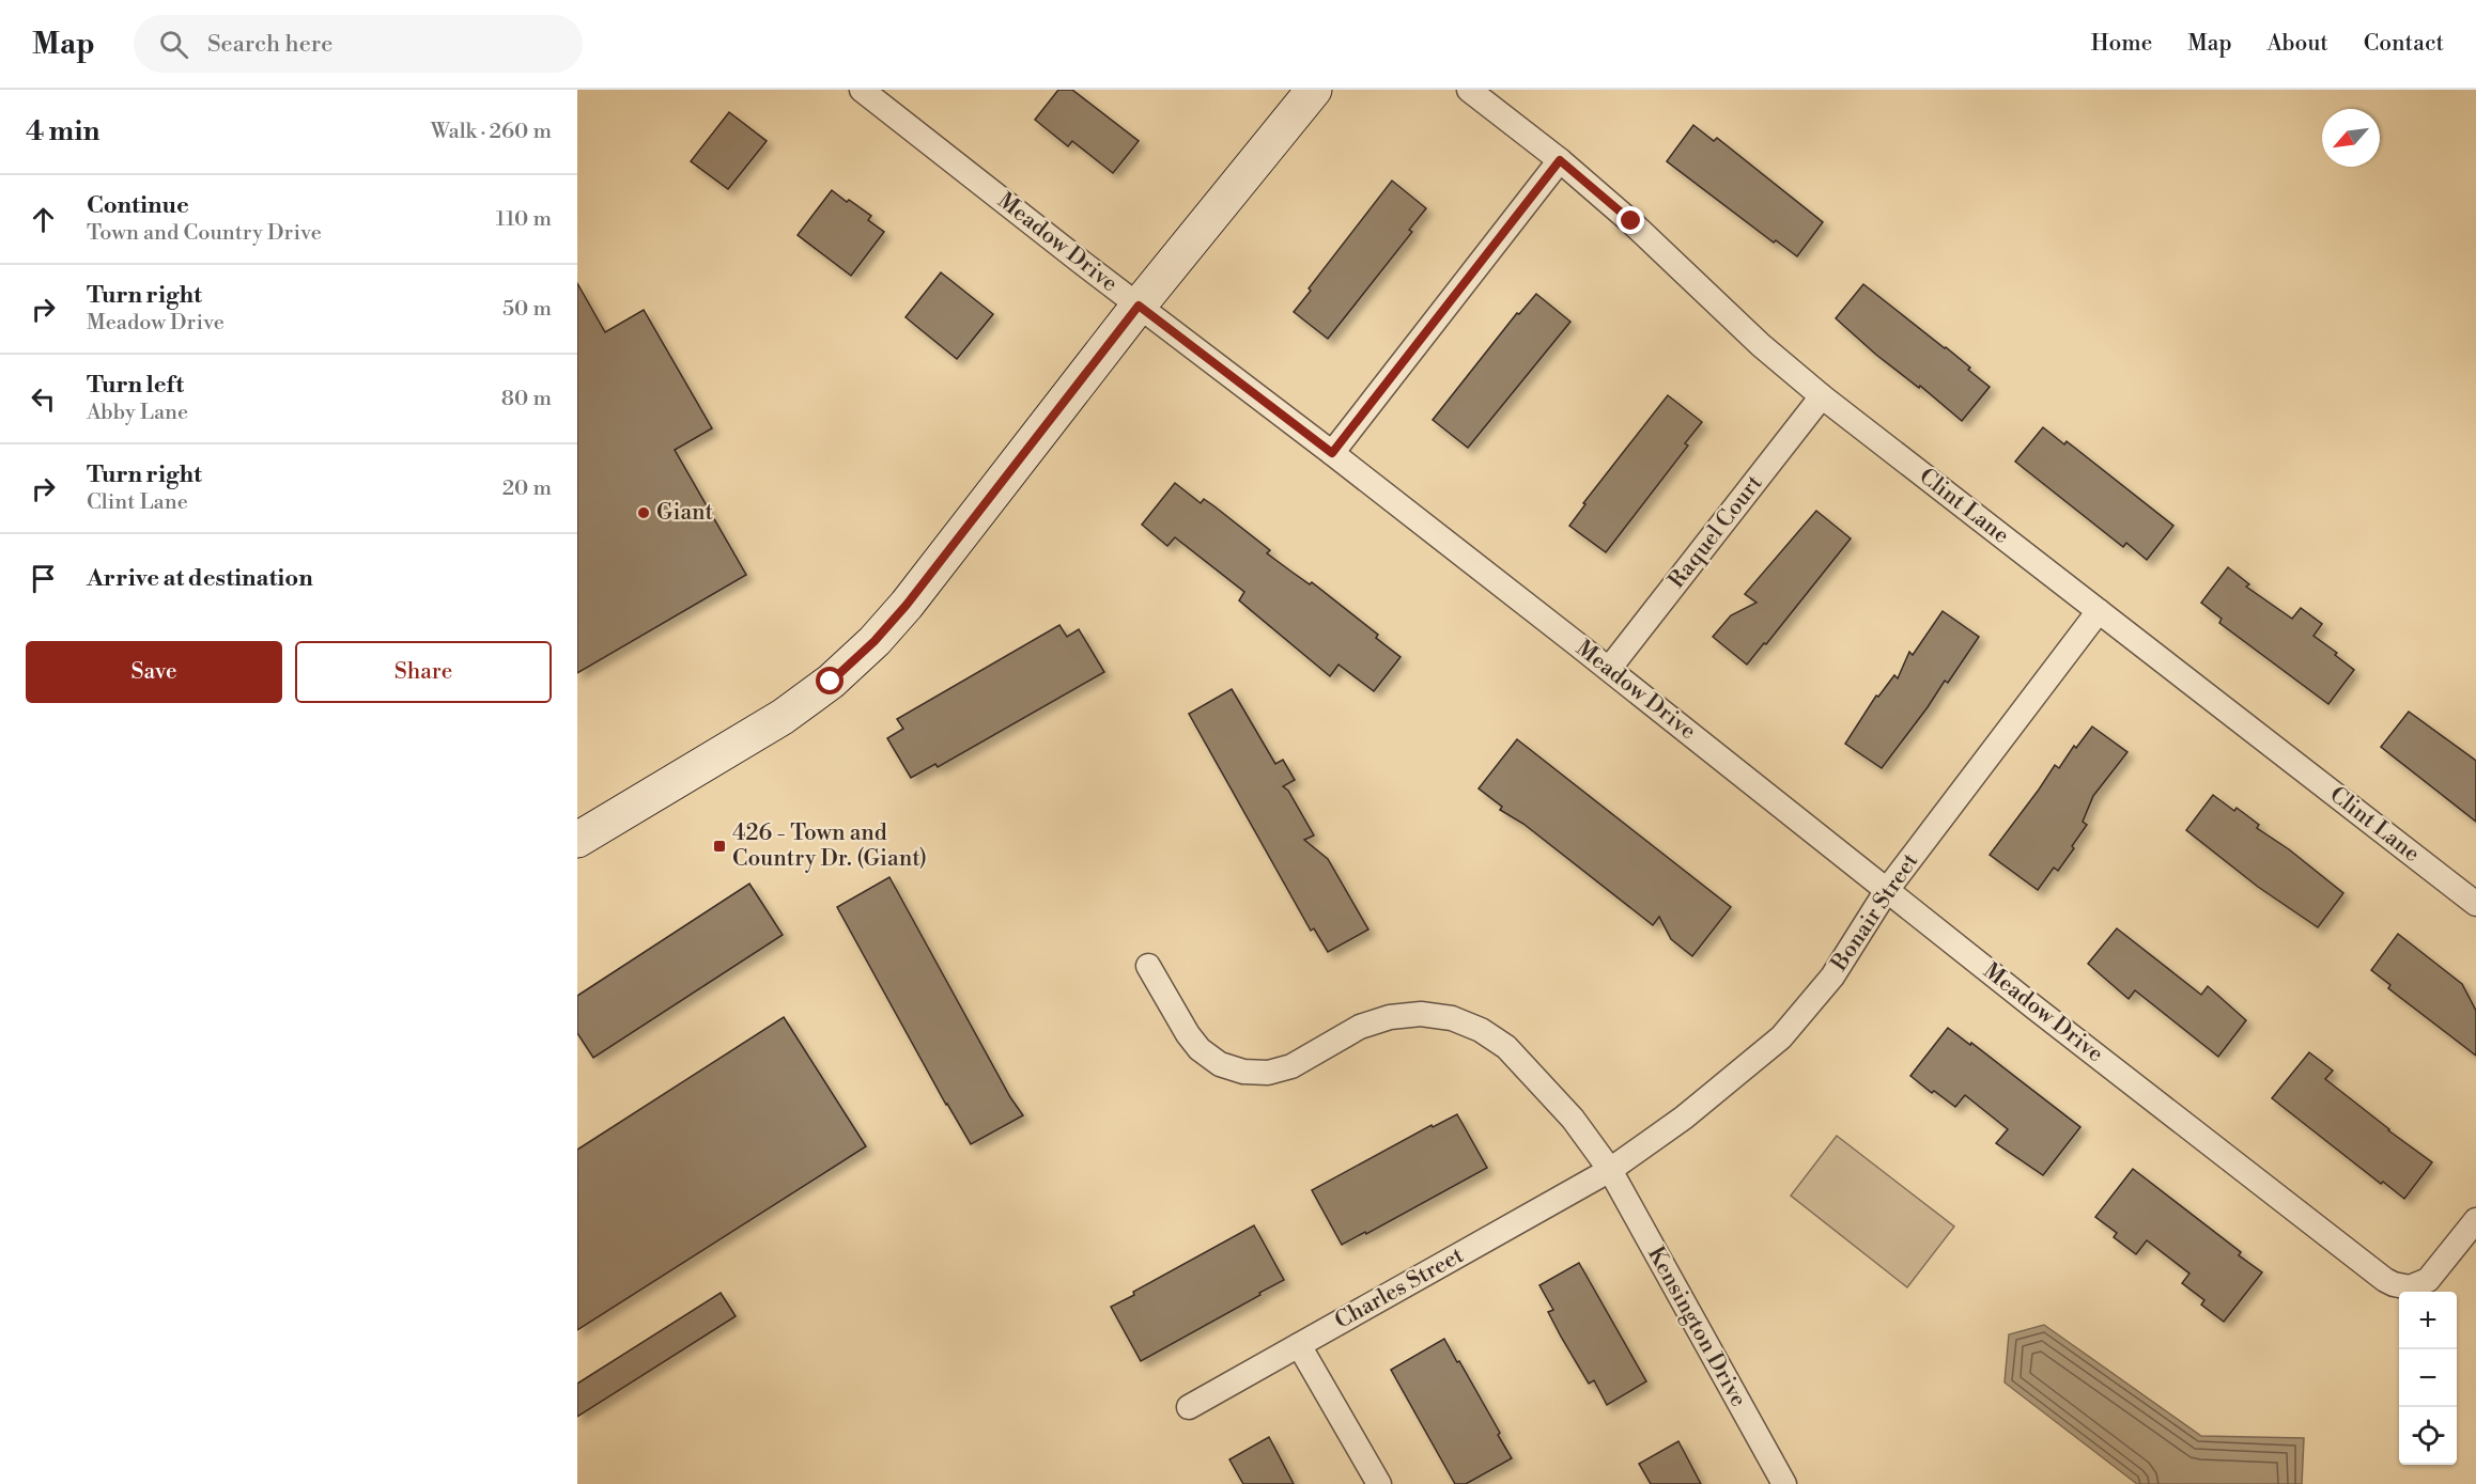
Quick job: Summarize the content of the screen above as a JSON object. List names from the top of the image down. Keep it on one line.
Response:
{"streets":{"street":["Meadow Drive","Clint Lane","Raquel Court","Bonair Street","Charles Street","Kensington Drive"]},"crossings":[["Meadow Drive","Raquel Court"],["Meadow Drive","Bonair Street"],["Clint Lane","Raquel Court"],["Clint Lane","Bonair Street"],["Bonair Street","Charles Street"],["Bonair Street","Kensington Drive"],["Charles Street","Kensington Drive"]],"places":{"other":["Giant"],"transit":["426 - Town and Country Dr. (Giant)"]},"north":"bottom left","page":{"header":"Map","search":"Search here","nav":["Home","Map","About","Contact"],"heading":["4 min","Walk · 260 m"],"list":[["Continue","Town and Country Drive","110 m"],["Turn right","Meadow Drive","50 m"],["Turn left","Abby Lane","80 m"],["Turn right","Clint Lane","20 m"],"Arrive at destination"],"buttons":["Save","Share"],"map_buttons":["+","−"]}}
